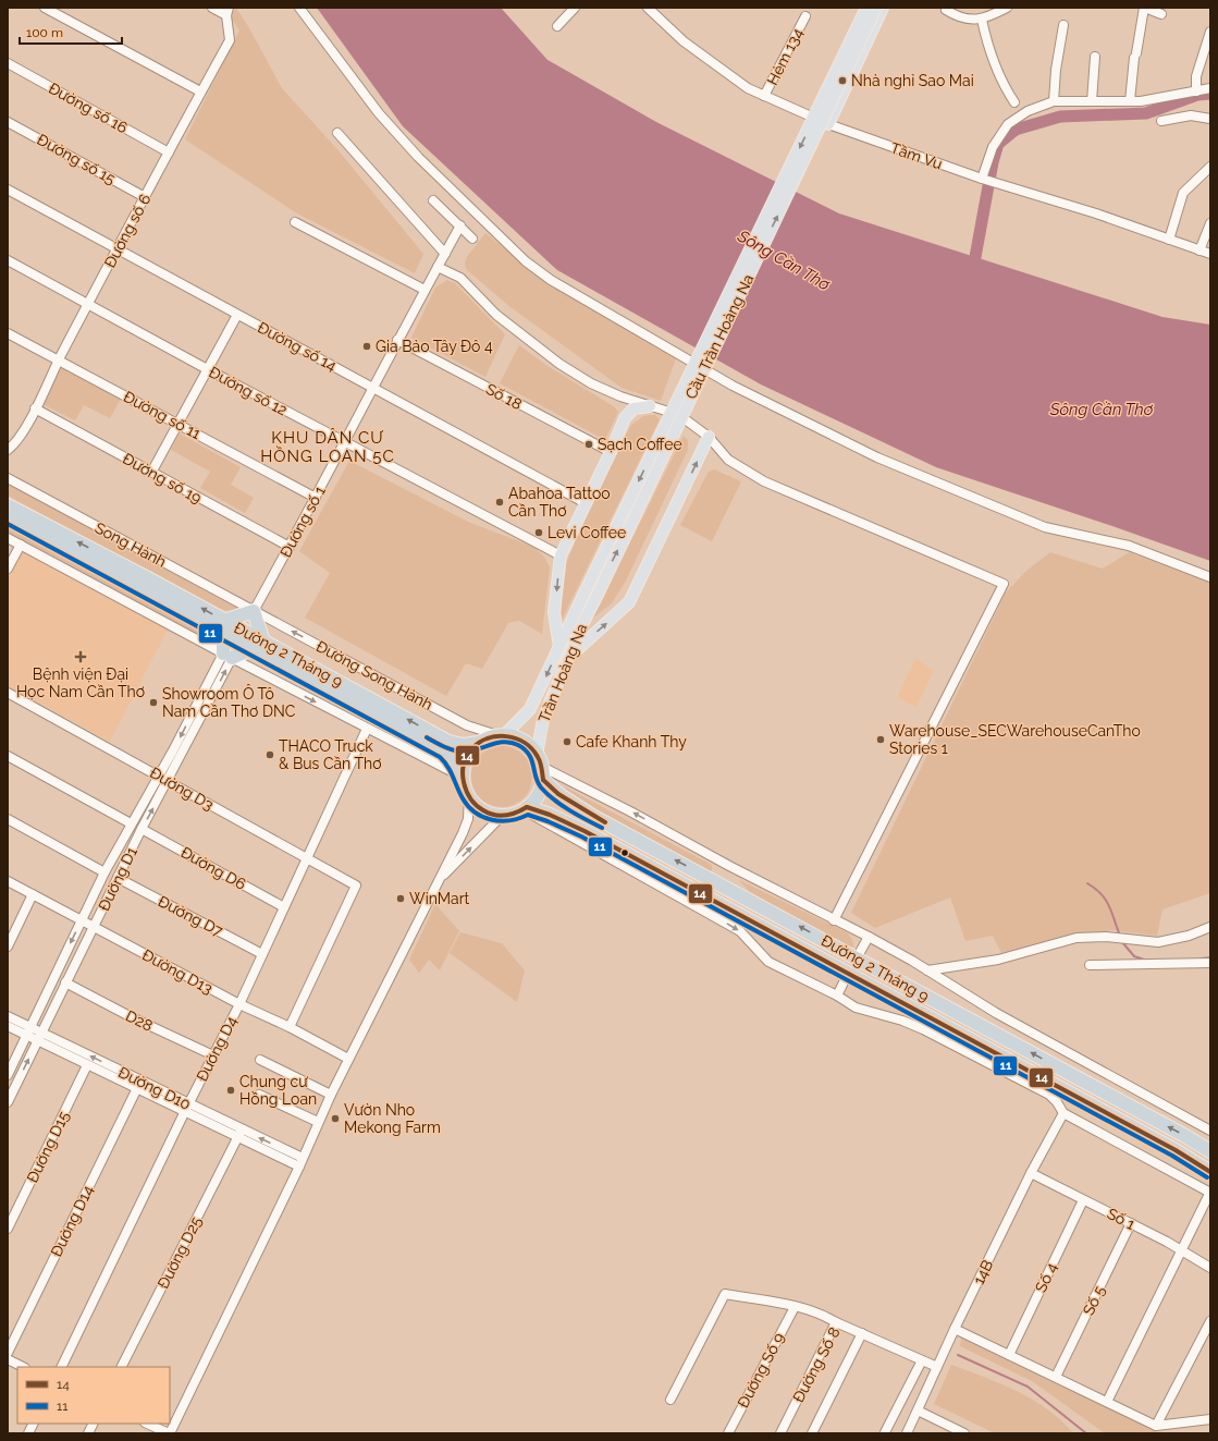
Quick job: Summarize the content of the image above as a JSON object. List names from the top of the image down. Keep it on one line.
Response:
{"streets":{"highway":["Đường 2 Tháng 9"],"main road":["Cầu Trần Hoàng Na","Trần Hoàng Na"],"street":["Hẻm 134","Đường số 16","Tầm Vu","Đường số 15","Đường số 6","Đường số 14","Đường số 12","Số 18","Đường số 11","Đường số 19","Đường số 1","Song Hành","Đường Song Hành","Đường D3","Đường D6","Đường D1","Đường D7","Đường D13","D28","Đường D4","Đường D10","Đường D15","Số 1","Đường D14","Đường D25","14B","Số 4","Số 5","Đường Số 8","Đường Số 9"]},"crossings":[["Hẻm 134","Tầm Vu"],["Đường số 16","Đường số 6"],["Đường số 15","Đường số 6"],["Đường số 6","Đường số 14"],["Đường số 6","Đường số 12"],["Đường số 6","Đường số 11"],["Đường số 6","Đường số 19"],["Cầu Trần Hoàng Na","Trần Hoàng Na"],["Đường số 14","Đường số 1"],["Đường số 12","Đường số 1"],["Số 18","Đường số 1"],["Đường số 11","Đường số 1"],["Đường số 19","Đường số 1"],["Đường số 1","Song Hành"],["Đường số 1","Đường Song Hành"],["Song Hành","Đường Song Hành"],["Đường 2 Tháng 9","Trần Hoàng Na"],["Đường 2 Tháng 9","Đường Song Hành"],["Trần Hoàng Na","Đường Song Hành"],["Đường D3","Đường D1"],["Đường D3","Đường D13"],["Đường D3","Đường D4"],["Đường D6","Đường D1"],["Đường D6","Đường D4"],["Đường D1","Đường D7"],["Đường D1","Đường D13"],["Đường D1","D28"],["Đường D1","Đường D10"],["Đường D7","Đường D4"],["Đường D13","Đường D4"],["D28","Đường D4"],["Đường D4","Đường D10"],["Đường D10","Đường D15"],["Đường D10","Đường D14"],["Đường D10","Đường D25"],["Số 1","14B"],["Số 1","Số 4"],["Số 1","Số 5"],["14B","Đường Số 8"]],"districts":["KHU DÂN CƯ HỒNG LOAN 5C"],"water":["Sông Cần Thơ"],"places":{"other":["Nhà nghỉ Sao Mai","Gia Bảo Tây Đô 4","Sạch Coffee","Abahoa Tattoo Cần Thơ","Levi Coffee","Showroom Ô Tô Nam Cần Thơ DNC","Warehouse_SECWarehouseCanTho Stories 1","Cafe Khanh Thy","THACO Truck & Bus Cần Thơ","WinMart","Chung cư Hồng Loan","Vườn Nho Mekong Farm"],"health":["Bệnh viện Đại Học Nam Cần Thơ"]},"lines":["transit line 11","transit line 14"],"legend":["14","11"],"scale_bar":"100 m"}
